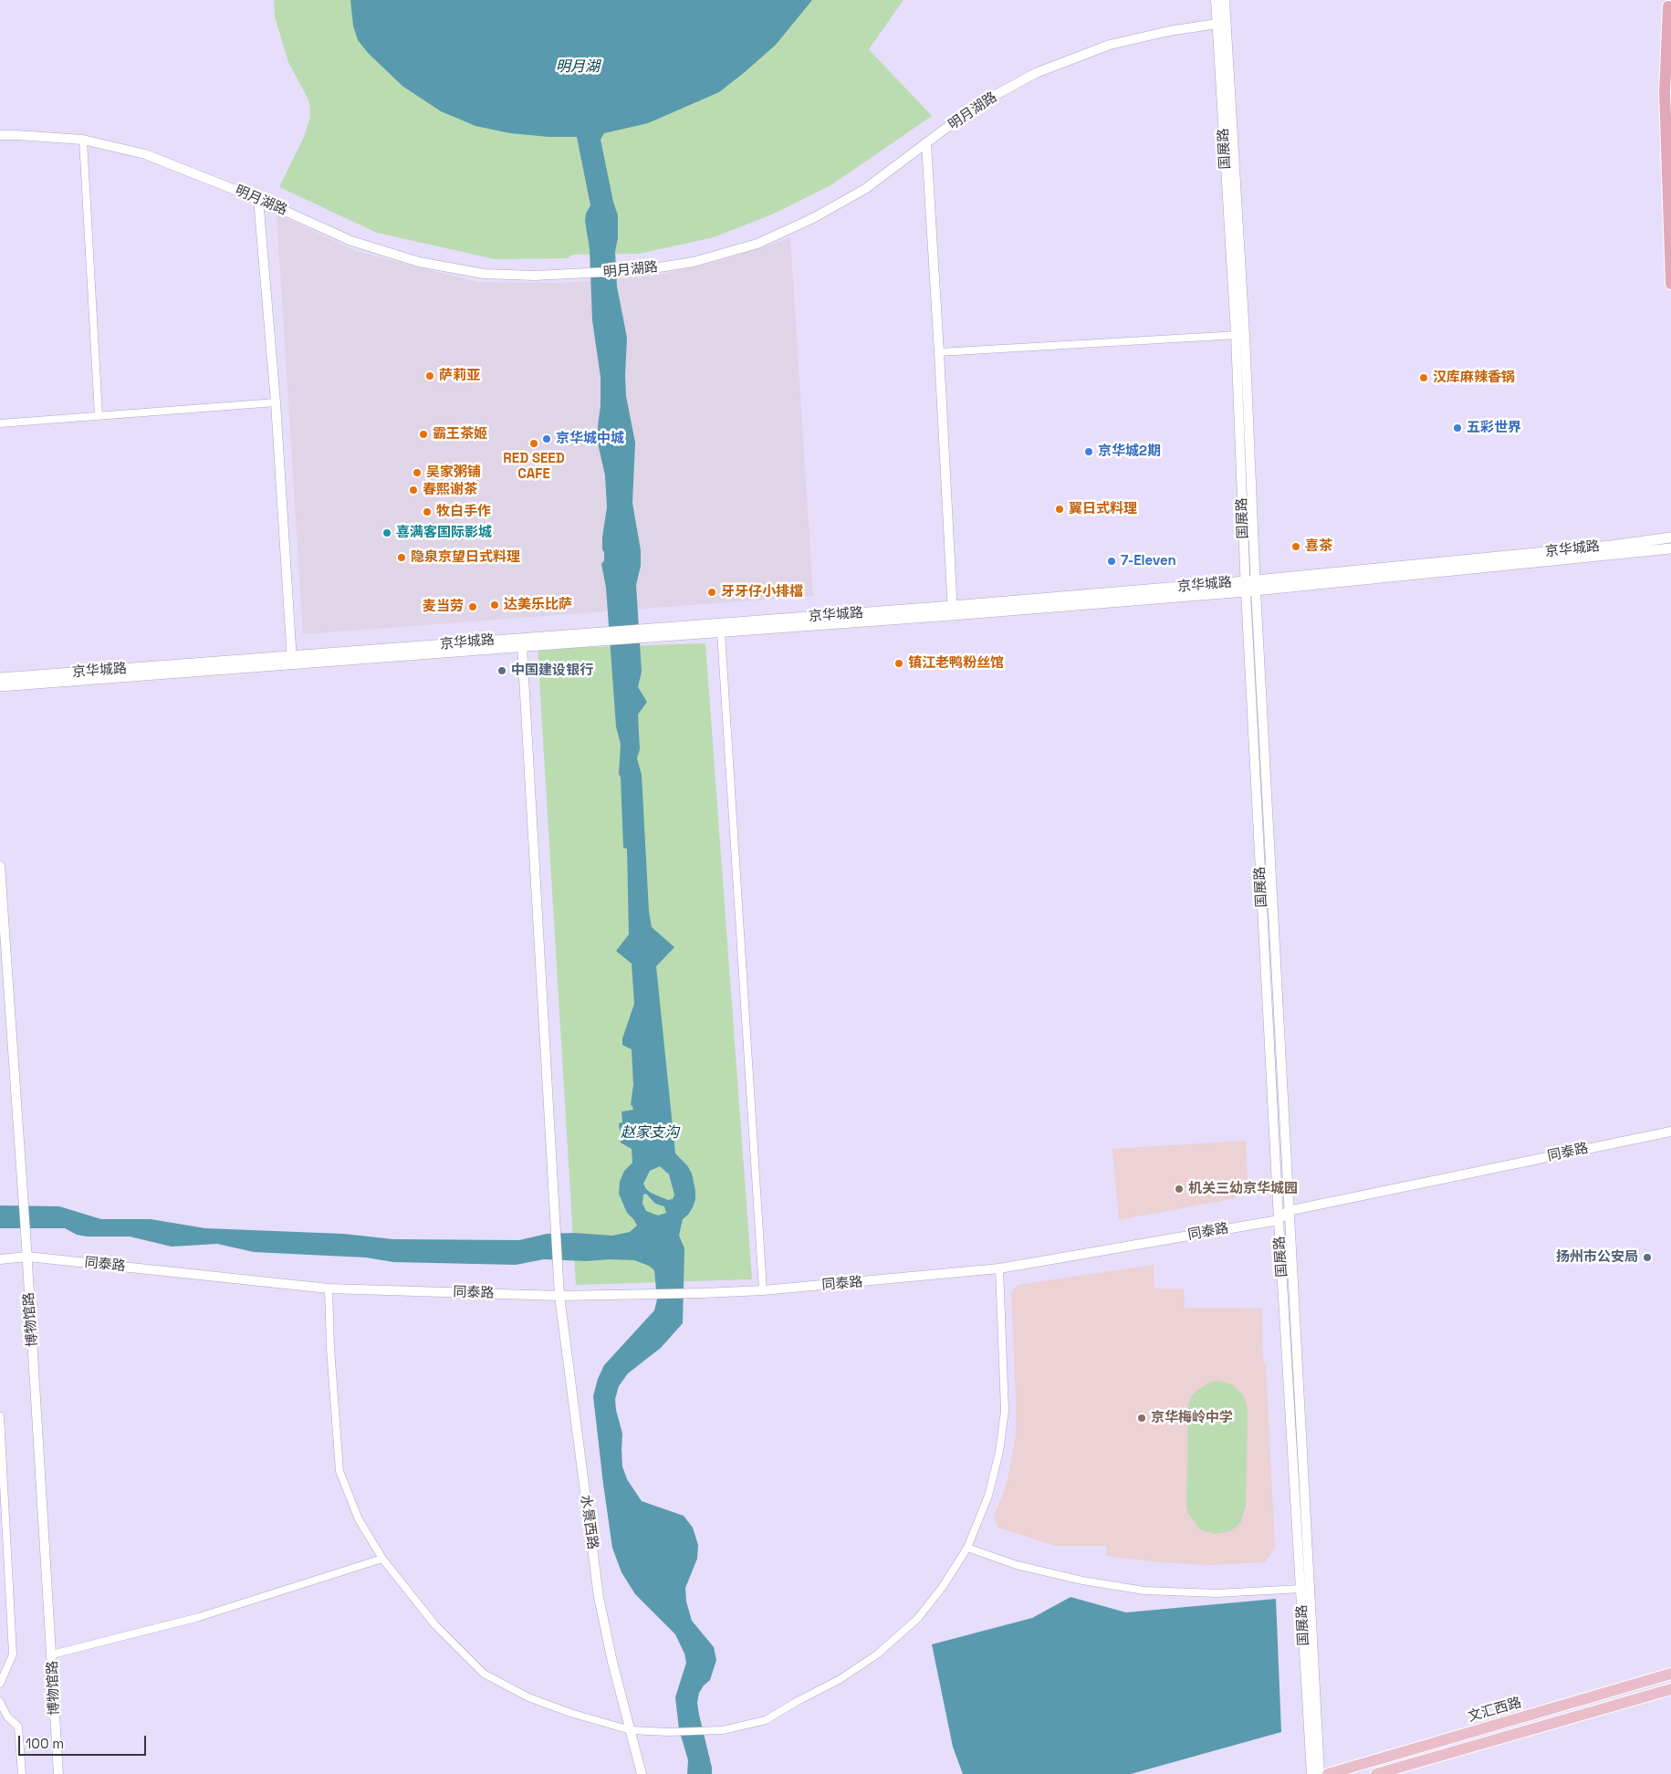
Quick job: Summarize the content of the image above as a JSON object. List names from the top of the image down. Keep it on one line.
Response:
{"streets":{"main road":["京华城路","文汇西路"],"street":["明月湖路","国展路","同泰路","博物馆路","水景西路"]},"crossings":[["明月湖路","国展路"],["国展路","京华城路"],["国展路","同泰路"],["京华城路","水景西路"],["同泰路","博物馆路"],["同泰路","水景西路"]],"water":["明月湖","赵家支沟"],"places":["萨莉亚","汉库麻辣香锅","五彩世界","霸王茶姬","京华城中城","RED SEED CAFE","京华城2期","吴家粥铺","春熙谢茶","翼日式料理","牧白手作","喜满客国际影城","喜茶","隐泉京望日式料理","7-Eleven","牙牙仔小排檔","达美乐比萨","麦当劳","镇江老鸭粉丝馆","中国建设银行","机关三幼京华城园","扬州市公安局","京华梅岭中学"],"scale_bar":"100 m"}
